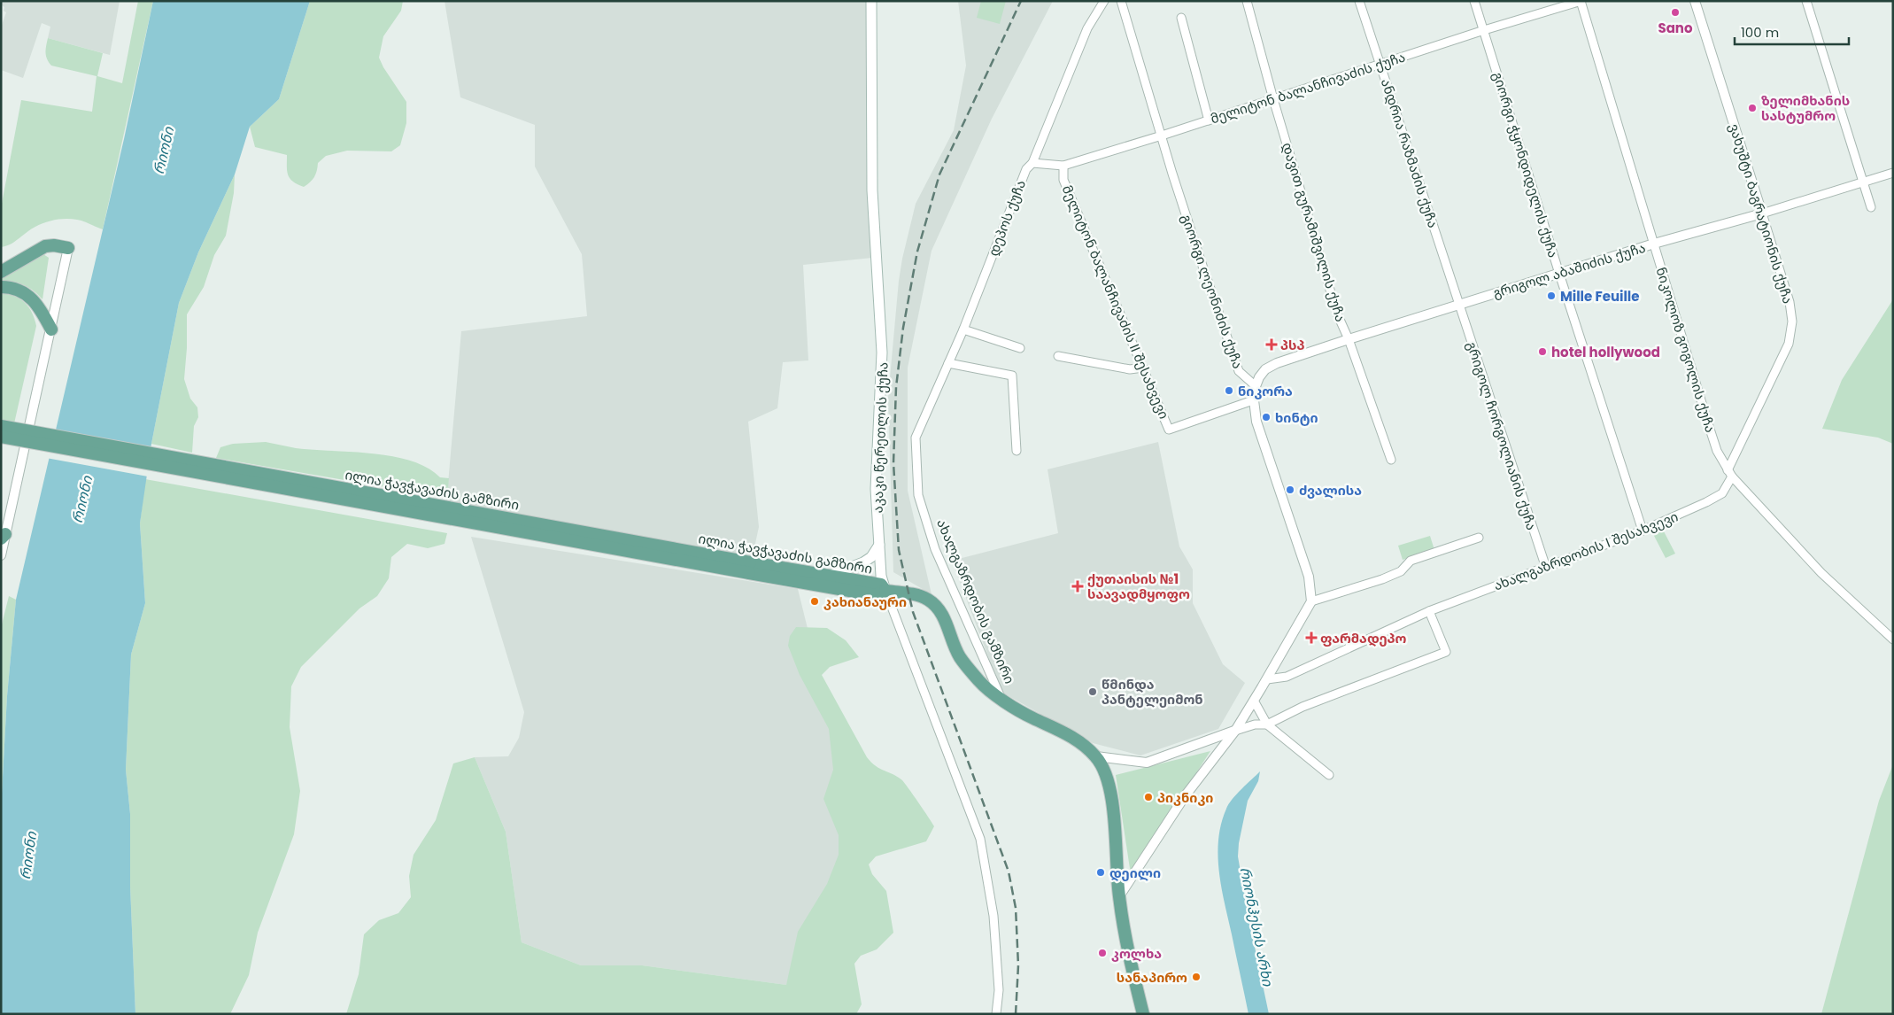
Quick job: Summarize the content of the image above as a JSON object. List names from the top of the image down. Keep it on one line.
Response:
{"streets":{"main road":["აკაკი წერეთლის ქუჩა","ილია ჭავჭავაძის გამზირი","ახალგაზრდობის გამზირი"],"street":["მელიტონ ბალანჩივაძის ქუჩა","ანდრია რაზმაძის ქუჩა","გიორგი ჭყონდიდელის ქუჩა","ვახუშტი ბაგრატიონის ქუჩა","დეპოს ქუჩა","დავით გურამიშვილის ქუჩა","გრიგოლ აბაშიძის ქუჩა","გიორგი ლეონიძის ქუჩა","მელიტონ ბალანჩივაძის II შესახვევი","ნიკოლოზ გოგოლის ქუჩა","გრიგოლ ჩორგოლიანის ქუჩა","ახალგაზრდობის I შესახვევი"]},"crossings":[["მელიტონ ბალანჩივაძის ქუჩა","ანდრია რაზმაძის ქუჩა"],["მელიტონ ბალანჩივაძის ქუჩა","გიორგი ჭყონდიდელის ქუჩა"],["მელიტონ ბალანჩივაძის ქუჩა","დეპოს ქუჩა"],["მელიტონ ბალანჩივაძის ქუჩა","დავით გურამიშვილის ქუჩა"],["მელიტონ ბალანჩივაძის ქუჩა","გიორგი ლეონიძის ქუჩა"],["მელიტონ ბალანჩივაძის ქუჩა","მელიტონ ბალანჩივაძის II შესახვევი"],["მელიტონ ბალანჩივაძის ქუჩა","ნიკოლოზ გოგოლის ქუჩა"],["ანდრია რაზმაძის ქუჩა","გრიგოლ აბაშიძის ქუჩა"],["ანდრია რაზმაძის ქუჩა","გრიგოლ ჩორგოლიანის ქუჩა"],["გიორგი ჭყონდიდელის ქუჩა","გრიგოლ აბაშიძის ქუჩა"],["გიორგი ჭყონდიდელის ქუჩა","ახალგაზრდობის I შესახვევი"],["ვახუშტი ბაგრატიონის ქუჩა","გრიგოლ აბაშიძის ქუჩა"],["ვახუშტი ბაგრატიონის ქუჩა","ნიკოლოზ გოგოლის ქუჩა"],["ვახუშტი ბაგრატიონის ქუჩა","ახალგაზრდობის I შესახვევი"],["დეპოს ქუჩა","ახალგაზრდობის გამზირი"],["დავით გურამიშვილის ქუჩა","გრიგოლ აბაშიძის ქუჩა"],["გრიგოლ აბაშიძის ქუჩა","გიორგი ლეონიძის ქუჩა"],["გრიგოლ აბაშიძის ქუჩა","ნიკოლოზ გოგოლის ქუჩა"],["გრიგოლ აბაშიძის ქუჩა","გრიგოლ ჩორგოლიანის ქუჩა"],["ნიკოლოზ გოგოლის ქუჩა","ახალგაზრდობის I შესახვევი"],["გრიგოლ ჩორგოლიანის ქუჩა","ახალგაზრდობის I შესახვევი"],["აკაკი წერეთლის ქუჩა","ილია ჭავჭავაძის გამზირი"],["აკაკი წერეთლის ქუჩა","ახალგაზრდობის გამზირი"],["ილია ჭავჭავაძის გამზირი","ახალგაზრდობის გამზირი"]],"water":["რიონი","რიონჰესის არხი"],"places":{"other":["Sano","ზელიმხანის სასტუმრო","Mille Feuille","hotel hollywood","ნიკორა","ხინტი","ძვალისა","კახიანაური","წმინდა პანტელეიმონ","პიკნიკი","დეილი","კოლხა","სანაპირო"],"health":["პსპ","ქუთაისის №1 საავადმყოფო","ფარმადეპო"]},"scale_bar":"100 m"}
